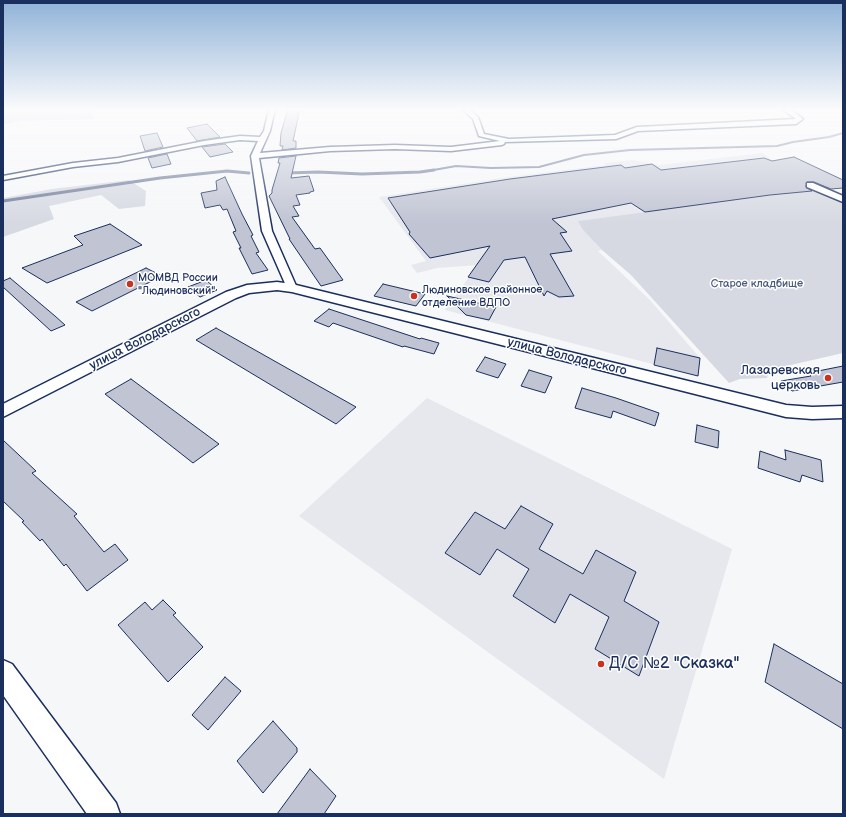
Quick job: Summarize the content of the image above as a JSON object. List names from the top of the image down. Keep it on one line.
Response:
{"streets":{"street":["улица Володарского"]},"parks":["Старое кладбище"],"places":["МОМВД России \"Людиновский\"","Людиновское районное отделение ВДПО","Лазаревская церковь","Д/С №2 \"Сказка\""]}
